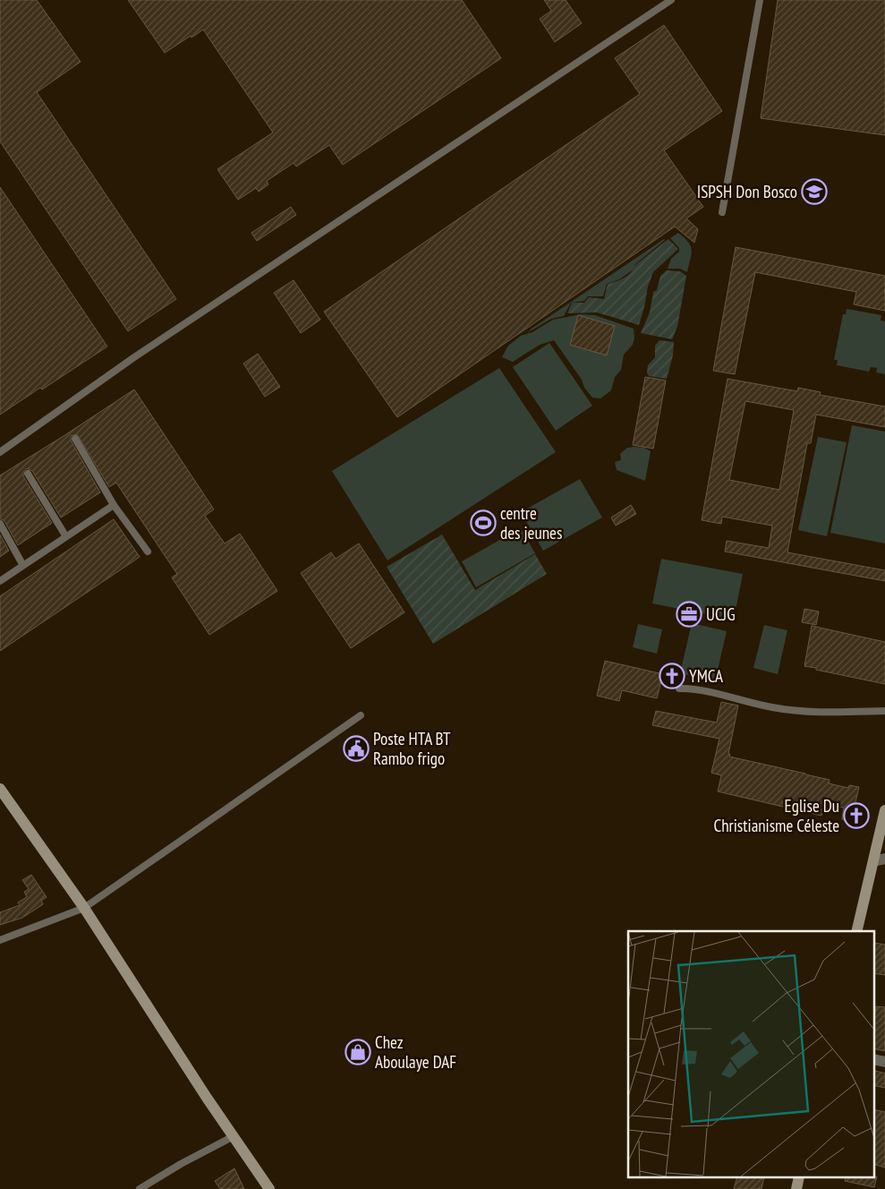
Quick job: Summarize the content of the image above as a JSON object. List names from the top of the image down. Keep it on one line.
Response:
{"places":{"school or university":["ISPSH Don Bosco"],"sports":["centre des jeunes"],"office":["UCJG"],"church":["YMCA","Eglise Du Christianisme Céleste"],"public building":["Poste HTA BT Rambo frigo"],"shop":["Chez Aboulaye DAF"]}}
